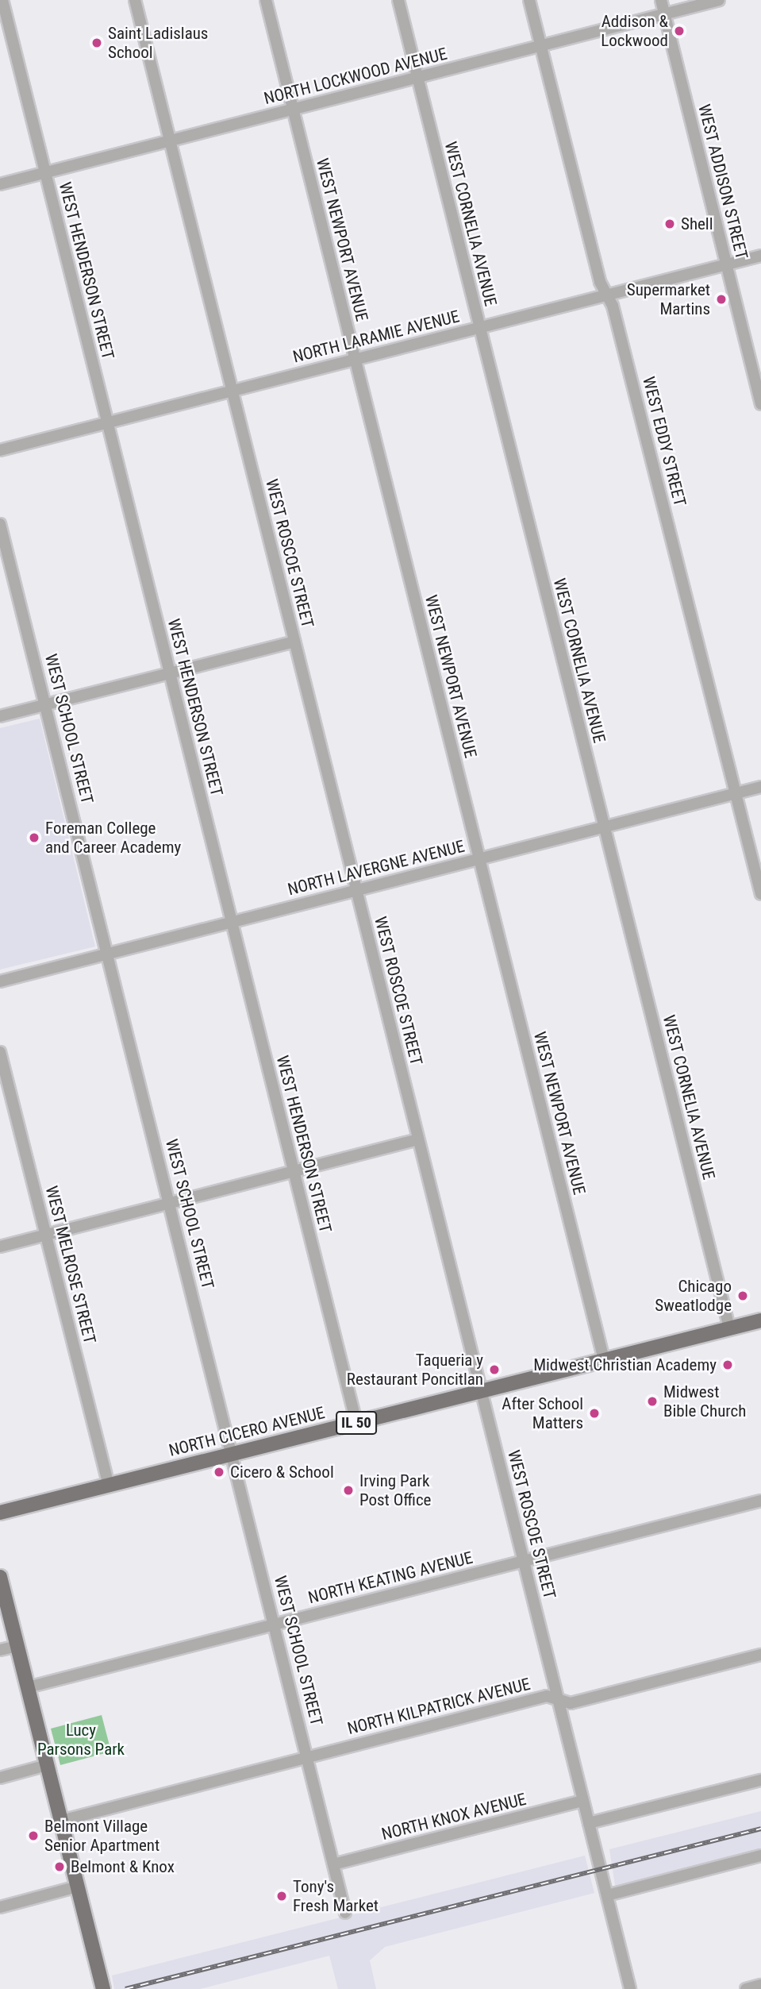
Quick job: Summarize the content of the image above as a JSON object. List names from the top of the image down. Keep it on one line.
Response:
{"streets":{"main road":["IL 50","NORTH CICERO AVENUE"],"street":["NORTH LOCKWOOD AVENUE","WEST ADDISON STREET","WEST CORNELIA AVENUE","WEST NEWPORT AVENUE","WEST HENDERSON STREET","NORTH LARAMIE AVENUE","WEST EDDY STREET","WEST ROSCOE STREET","WEST SCHOOL STREET","NORTH LAVERGNE AVENUE","WEST MELROSE STREET","NORTH KEATING AVENUE","NORTH KILPATRICK AVENUE","NORTH KNOX AVENUE"]},"crossings":[["NORTH LOCKWOOD AVENUE","WEST ADDISON STREET"],["NORTH LOCKWOOD AVENUE","WEST CORNELIA AVENUE"],["NORTH LOCKWOOD AVENUE","WEST NEWPORT AVENUE"],["NORTH LOCKWOOD AVENUE","WEST HENDERSON STREET"],["NORTH LOCKWOOD AVENUE","WEST EDDY STREET"],["NORTH LOCKWOOD AVENUE","WEST ROSCOE STREET"],["WEST ADDISON STREET","NORTH LARAMIE AVENUE"],["WEST CORNELIA AVENUE","NORTH LARAMIE AVENUE"],["WEST CORNELIA AVENUE","NORTH LAVERGNE AVENUE"],["WEST CORNELIA AVENUE","NORTH CICERO AVENUE"],["WEST NEWPORT AVENUE","NORTH LARAMIE AVENUE"],["WEST NEWPORT AVENUE","NORTH LAVERGNE AVENUE"],["WEST NEWPORT AVENUE","NORTH CICERO AVENUE"],["WEST HENDERSON STREET","NORTH LARAMIE AVENUE"],["WEST HENDERSON STREET","NORTH LAVERGNE AVENUE"],["WEST HENDERSON STREET","NORTH CICERO AVENUE"],["NORTH LARAMIE AVENUE","WEST EDDY STREET"],["NORTH LARAMIE AVENUE","WEST ROSCOE STREET"],["WEST EDDY STREET","NORTH LAVERGNE AVENUE"],["WEST ROSCOE STREET","NORTH LAVERGNE AVENUE"],["WEST ROSCOE STREET","NORTH CICERO AVENUE"],["WEST ROSCOE STREET","NORTH KEATING AVENUE"],["WEST ROSCOE STREET","NORTH KILPATRICK AVENUE"],["WEST ROSCOE STREET","NORTH KNOX AVENUE"],["WEST SCHOOL STREET","NORTH LAVERGNE AVENUE"],["WEST SCHOOL STREET","NORTH CICERO AVENUE"],["WEST SCHOOL STREET","NORTH KEATING AVENUE"],["WEST SCHOOL STREET","NORTH KILPATRICK AVENUE"],["WEST SCHOOL STREET","NORTH KNOX AVENUE"],["WEST MELROSE STREET","NORTH CICERO AVENUE"]],"parks":["Lucy Parsons Park"],"places":["Addison & Lockwood","Saint Ladislaus School","Shell","Supermarket Martins","Foreman College and Career Academy","Chicago Sweatlodge","Midwest Christian Academy","Taqueria y Restaurant Poncitlan","Midwest Bible Church","After School Matters","Cicero & School","Irving Park Post Office","Belmont Village Senior Apartment","Belmont & Knox","Tony's Fresh Market"]}
